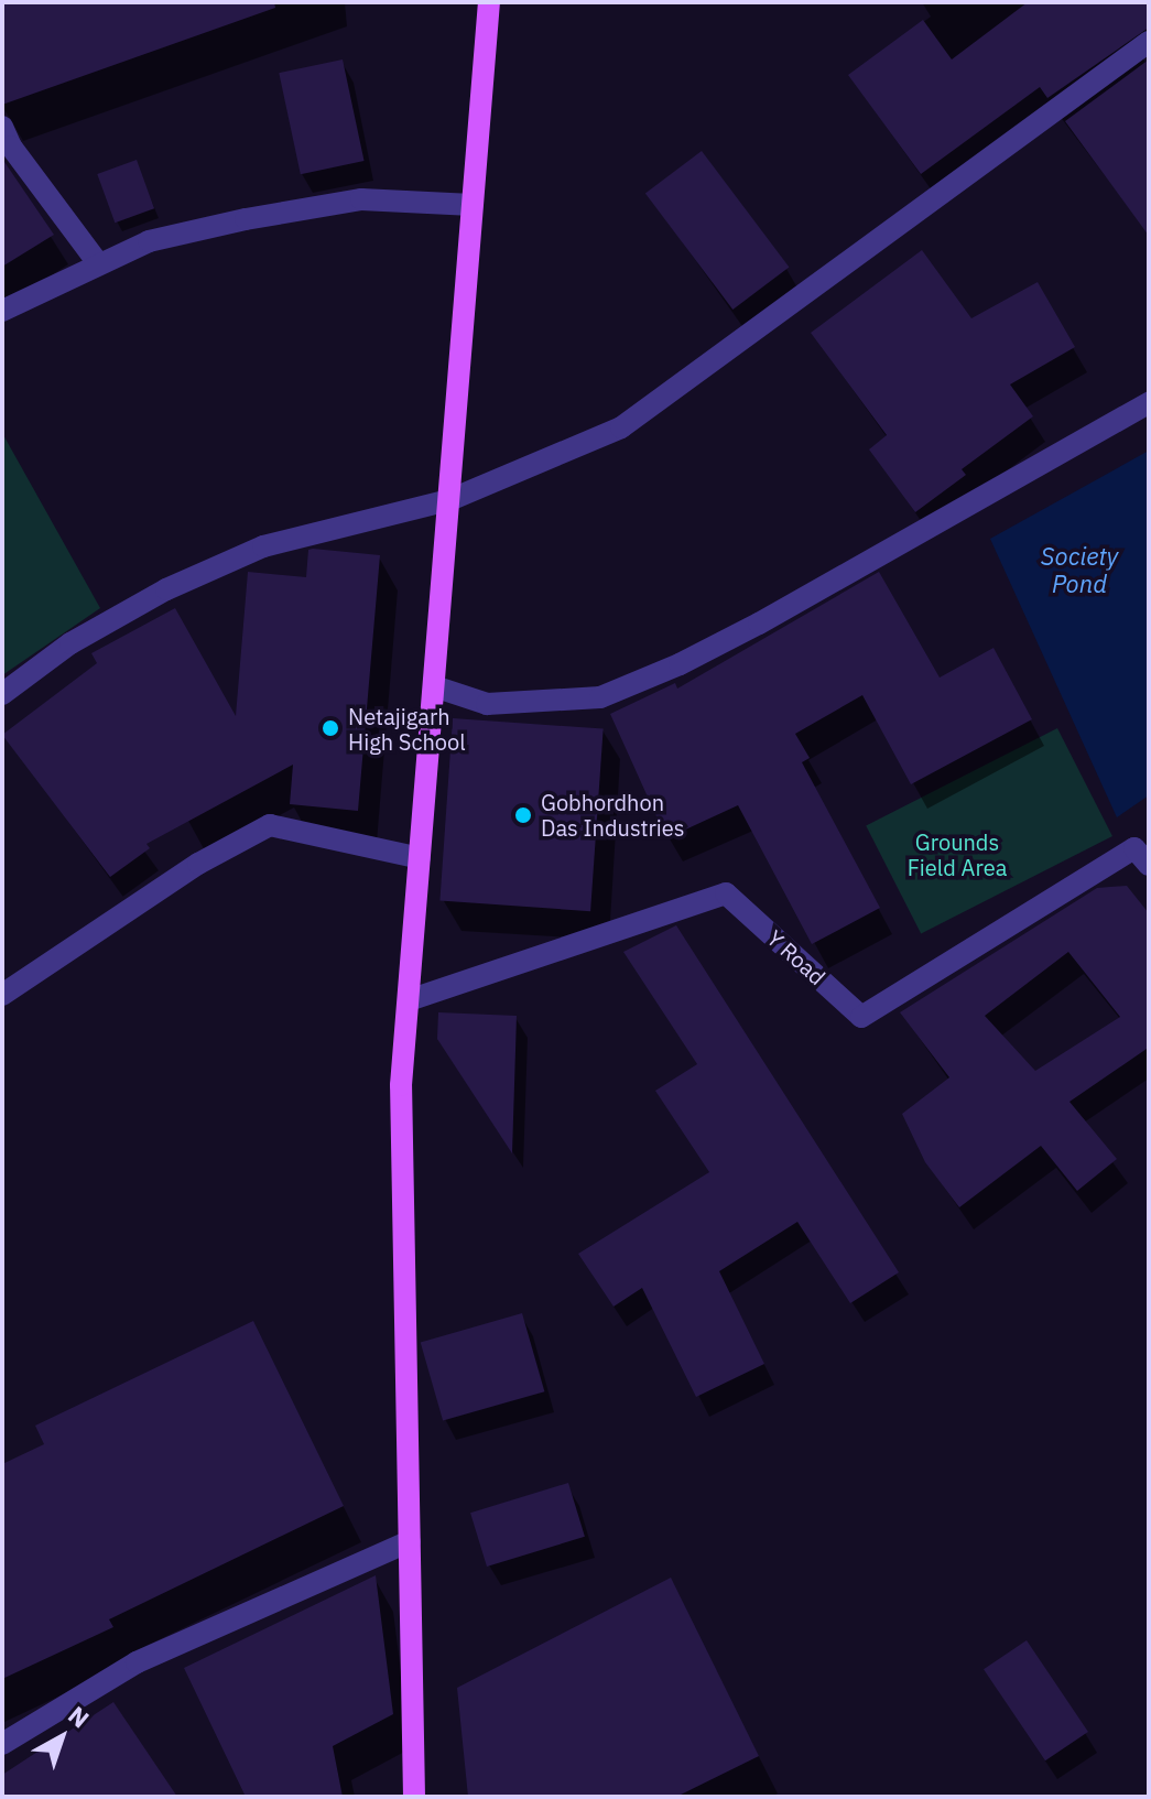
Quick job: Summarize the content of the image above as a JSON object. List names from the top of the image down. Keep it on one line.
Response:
{"streets":{"street":["Y Road"]},"water":["Society Pond"],"parks":["Grounds Field Area"],"places":["Netajigarh High School","Gobhordhon Das Industries"],"north":"top right"}
